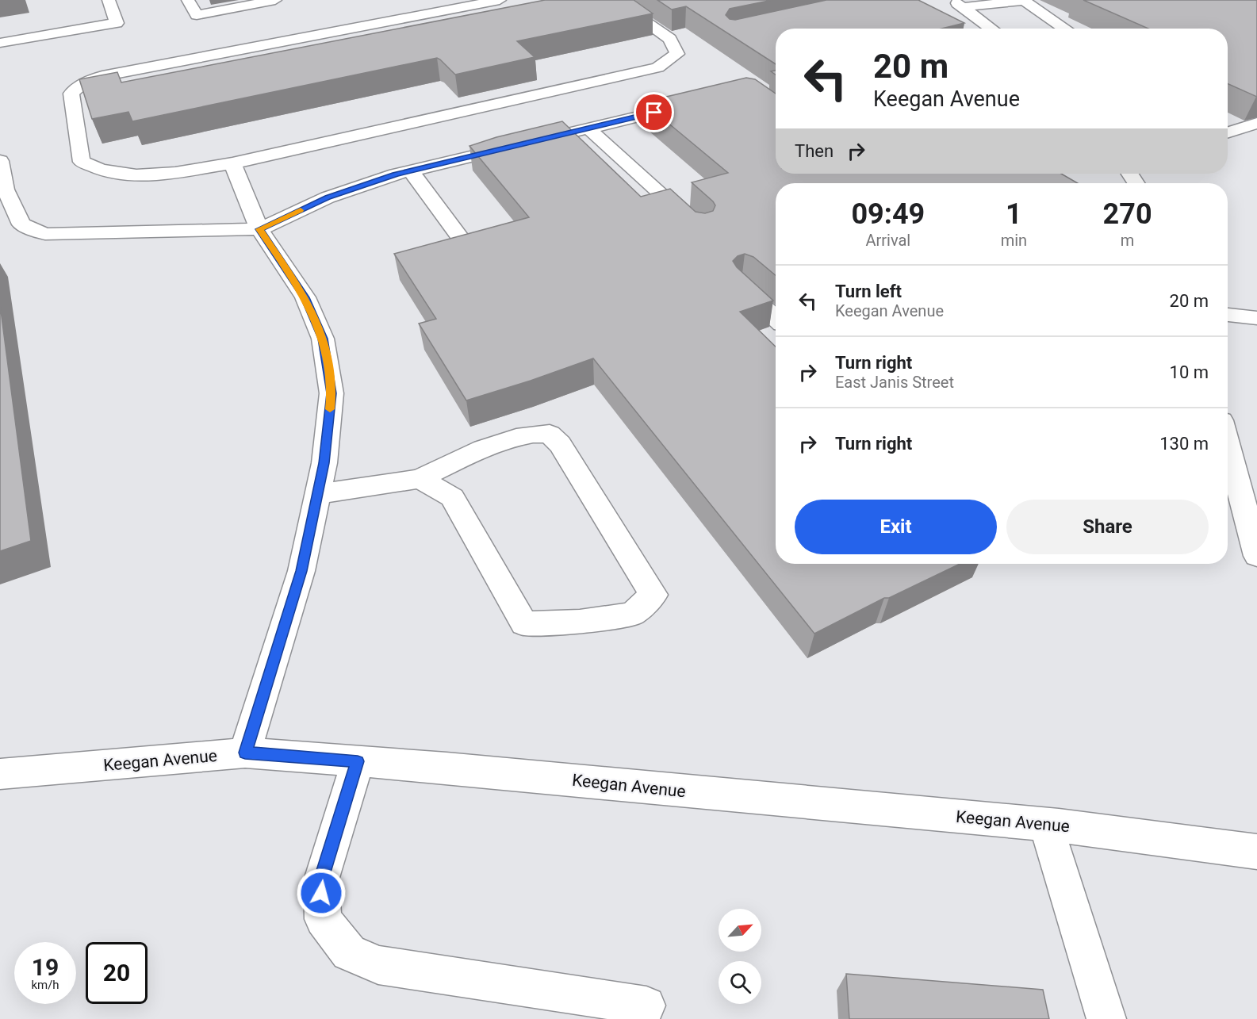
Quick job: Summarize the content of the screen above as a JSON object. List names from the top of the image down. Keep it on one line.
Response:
{"streets":{"street":["Keegan Avenue"]},"north":"top right","page":{"turn":["20 m","Keegan Avenue"],"then":"Then","eta":["09:49","Arrival","1","min","270","m"],"list":[{"name":"Turn left","note":"Keegan Avenue","value":"20 m"},{"name":"Turn right","note":"East Janis Street","value":"10 m"},{"name":"Turn right","value":"130 m"}],"buttons":["Exit","Share"],"speed":"19 km/h","limit":"20"}}
